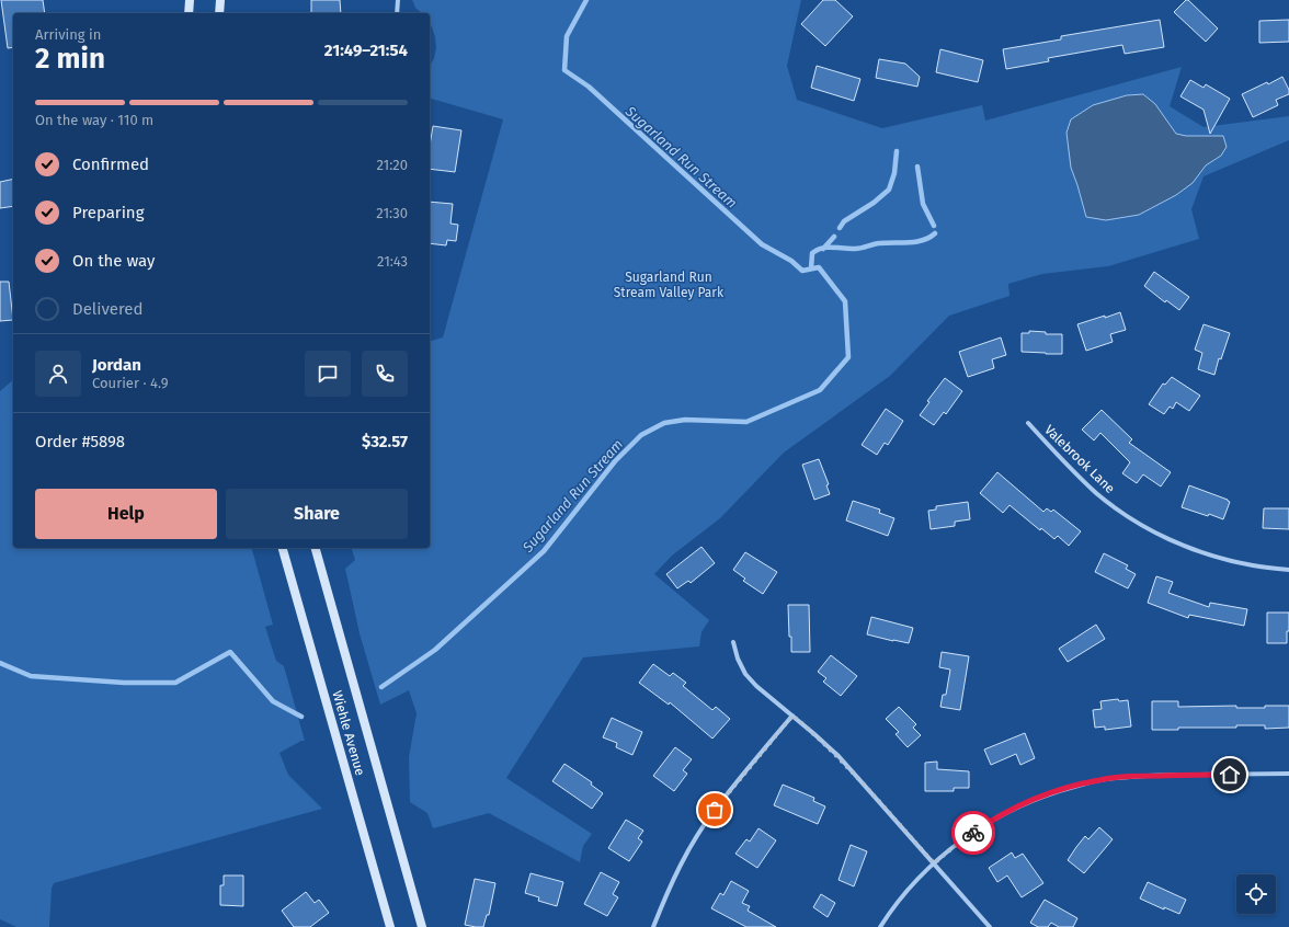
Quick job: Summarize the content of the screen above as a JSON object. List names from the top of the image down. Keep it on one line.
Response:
{"streets":{"main road":["Wiehle Avenue"],"street":["Valebrook Lane"]},"water":["Sugarland Run Stream"],"parks":["Sugarland Run Stream Valley Park"],"page":{"heading":["2 min","Arriving in","21:49–21:54"],"panel":["Jordan","Courier · 4.9","Order #5898","$32.57"],"bar":"On the way · 110 m","list":[["Confirmed","21:20"],["Preparing","21:30"],["On the way","21:43"],"Delivered"],"buttons":["Help","Share"]}}
